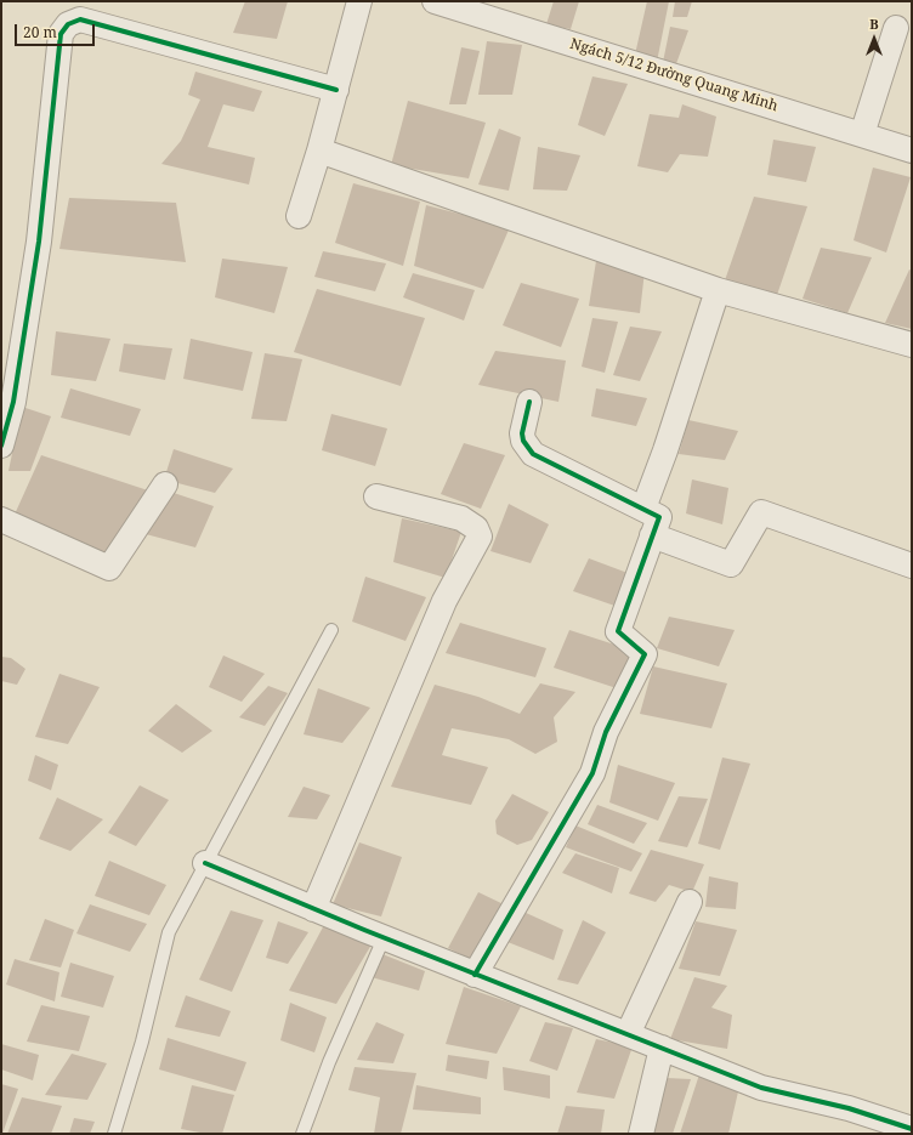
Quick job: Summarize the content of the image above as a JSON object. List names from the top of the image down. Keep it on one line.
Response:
{"streets":{"street":["Ngách 5/12 Đường Quang Minh"]},"scale_bar":"20 m","north":"top"}
